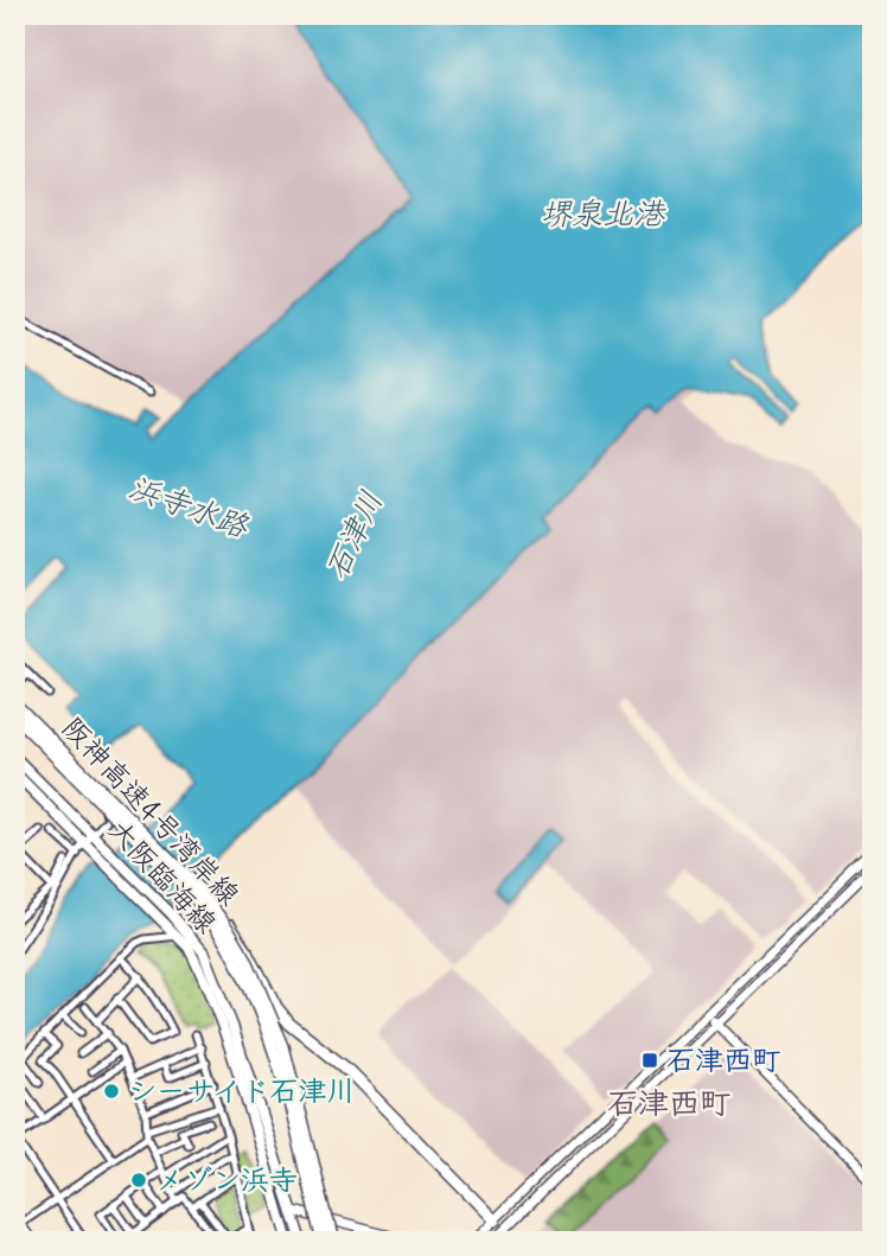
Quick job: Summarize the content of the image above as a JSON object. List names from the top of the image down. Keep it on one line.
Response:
{"streets":{"highway":["阪神高速4号湾岸線"],"main road":["大阪臨海線"]},"districts":["石津西町"],"water":["堺泉北港","浜寺水路","石津川"],"places":{"transit":["石津西町"],"other":["シーサイド石津川","メゾン浜寺"]}}
